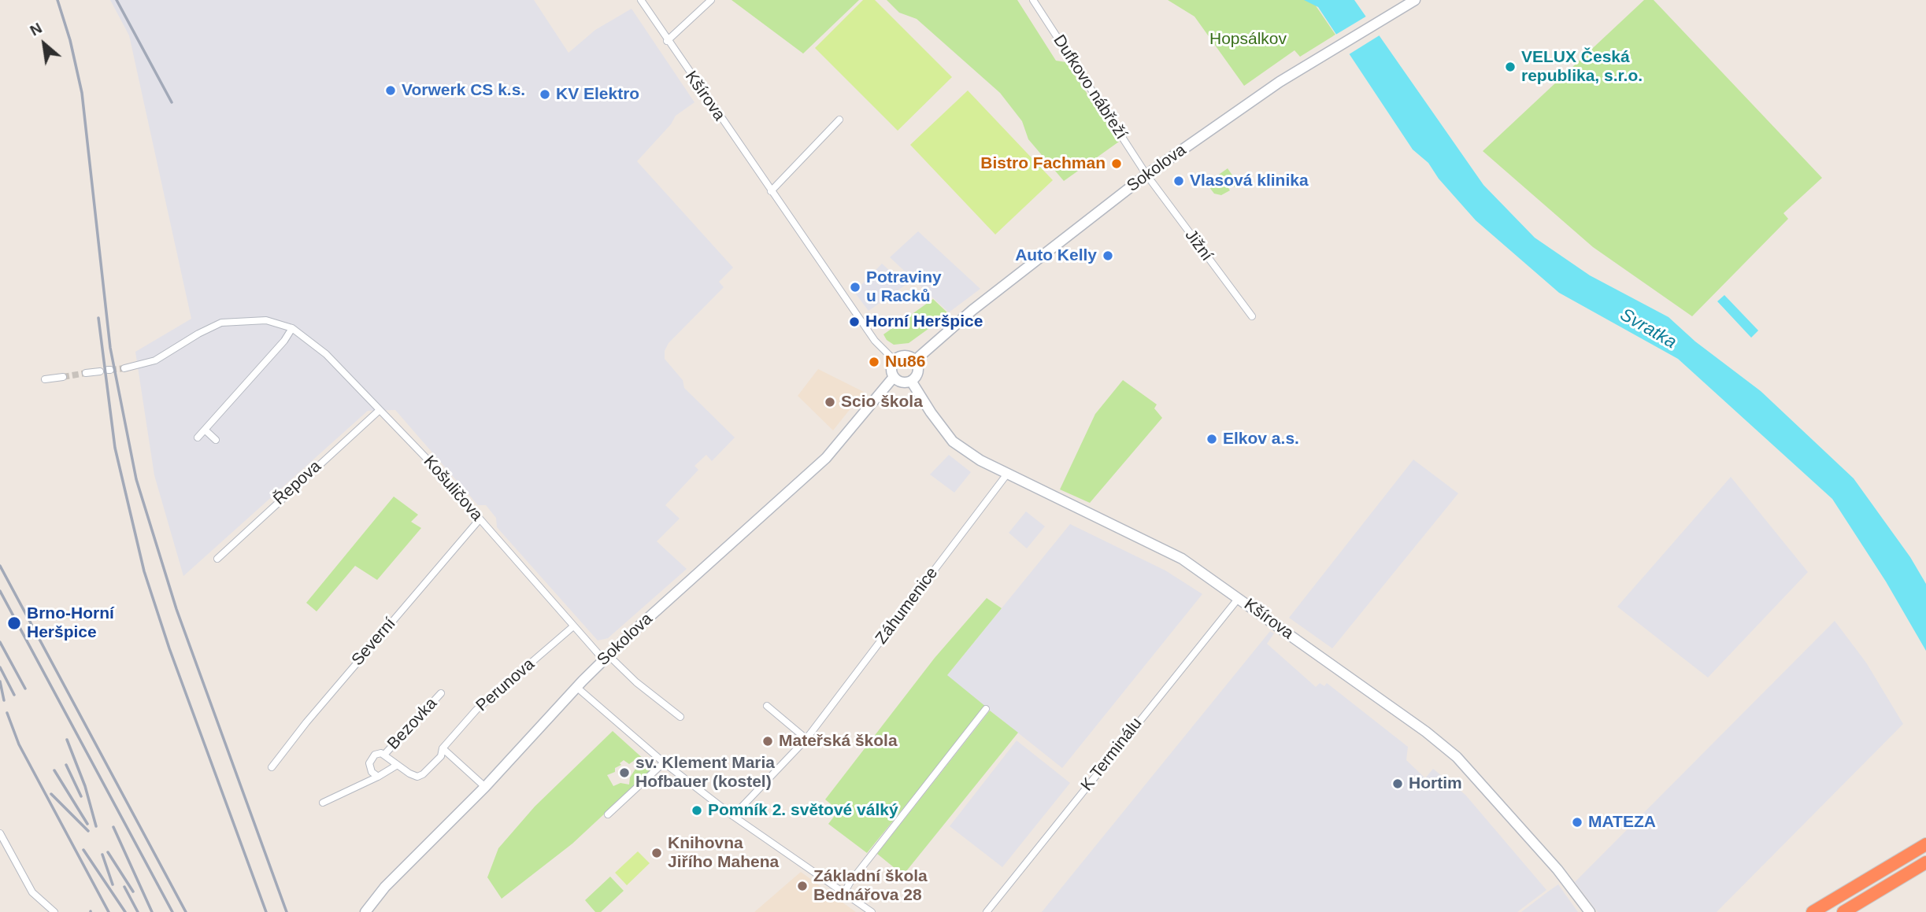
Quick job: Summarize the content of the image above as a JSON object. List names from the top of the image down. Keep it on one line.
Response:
{"streets":{"street":["Dufkovo nábřeží","Kšírova","Sokolova","Jižní","Řepova","Košuličova","Záhumenice","Severní","Perunova","Bezovka","K Terminálu"]},"crossings":[["Dufkovo nábřeží","Sokolova"],["Dufkovo nábřeží","Jižní"],["Kšírova","Sokolova"],["Kšírova","Záhumenice"],["Kšírova","K Terminálu"],["Sokolova","Jižní"],["Sokolova","Košuličova"],["Řepova","Košuličova"],["Košuličova","Severní"],["Košuličova","Perunova"],["Perunova","Bezovka"]],"water":["Svratka"],"parks":["Hopsálkov"],"places":["VELUX Česká republika, s.r.o.","Vorwerk CS k.s.","KV Elektro","Bistro Fachman","Vlasová klinika","Auto Kelly","Potraviny u Racků","Horní Heršpice","Nu86","Scio škola","Elkov a.s.","Brno-Horní Heršpice","Mateřská škola","sv. Klement Maria Hofbauer (kostel)","Hortim","Pomník 2. světové válký","MATEZA","Knihovna Jiřího Mahena","Základní škola Bednářova 28"],"north":"top left"}
